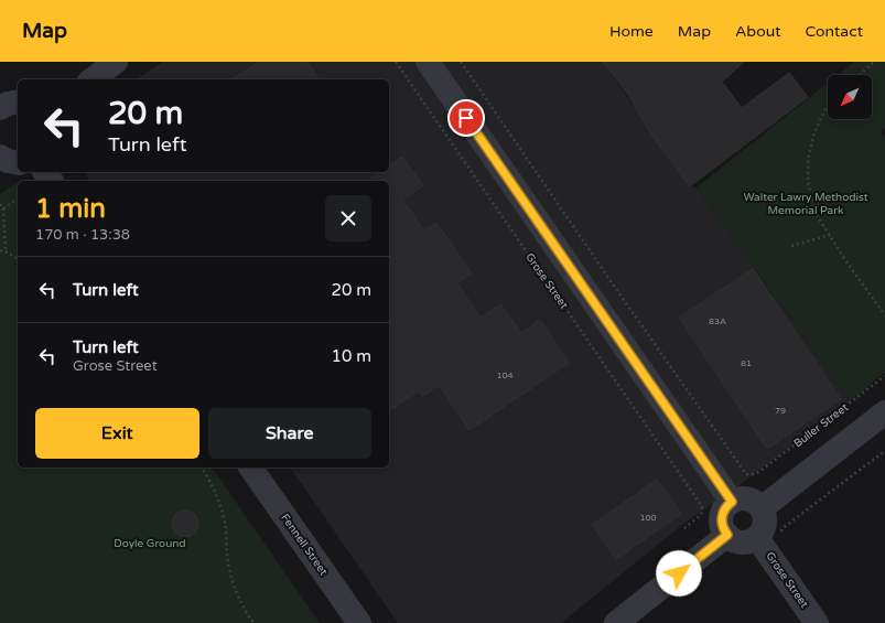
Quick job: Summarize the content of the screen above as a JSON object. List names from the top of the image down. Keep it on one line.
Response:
{"streets":{"street":["Grose Street","Fennell Street"],"path":["Buller Street"]},"parks":["Walter Lawry Methodist Memorial Park","Doyle Ground"],"house_numbers":["83A","81","104","79","100"],"north":"bottom left","page":{"header":"Map","nav":["Home","Map","About","Contact"],"turn":["20 m","Turn left"],"heading":["1 min","170 m · 13:38"],"list":[{"name":"Turn left","value":"20 m"},{"name":"Turn left","note":"Grose Street","value":"10 m"}],"buttons":["Exit","Share"]}}
